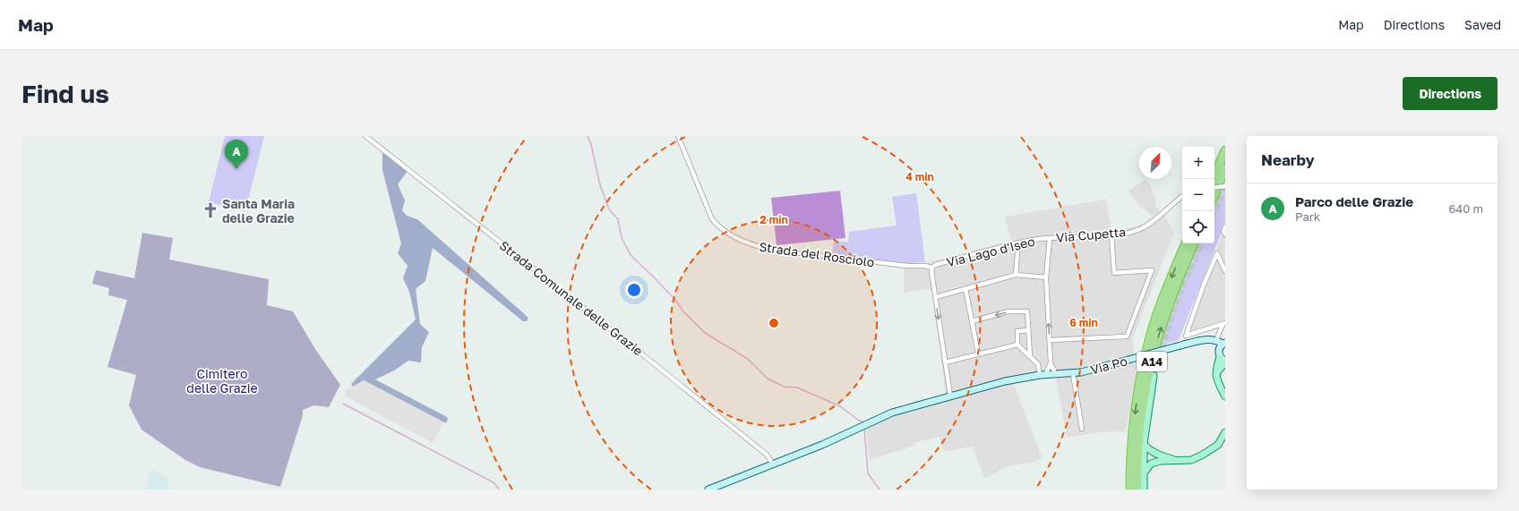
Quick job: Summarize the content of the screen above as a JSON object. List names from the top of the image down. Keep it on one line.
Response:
{"streets":{"highway":["A14"],"street":["Via Cupetta","Via Lago d'Iseo","Strada del Rosciolo","Strada Comunale delle Grazie","Via Po"]},"crossings":[["Via Cupetta","Via Lago d'Iseo"],["Via Lago d'Iseo","Strada del Rosciolo"],["Strada Comunale delle Grazie","Via Po"]],"parks":["Cimitero delle Grazie"],"places":{"church":["Santa Maria delle Grazie"]},"north":"top right","page":{"header":"Map","nav":["Map","Directions","Saved"],"buttons":"Directions","title":"Find us","heading":"Nearby","pins":"A","map_buttons":["+","−"],"list":[{"mark":"A","name":"Parco delle Grazie","note":"Park","value":"640 m"}]},"rings":["4 min","2 min","6 min"]}
